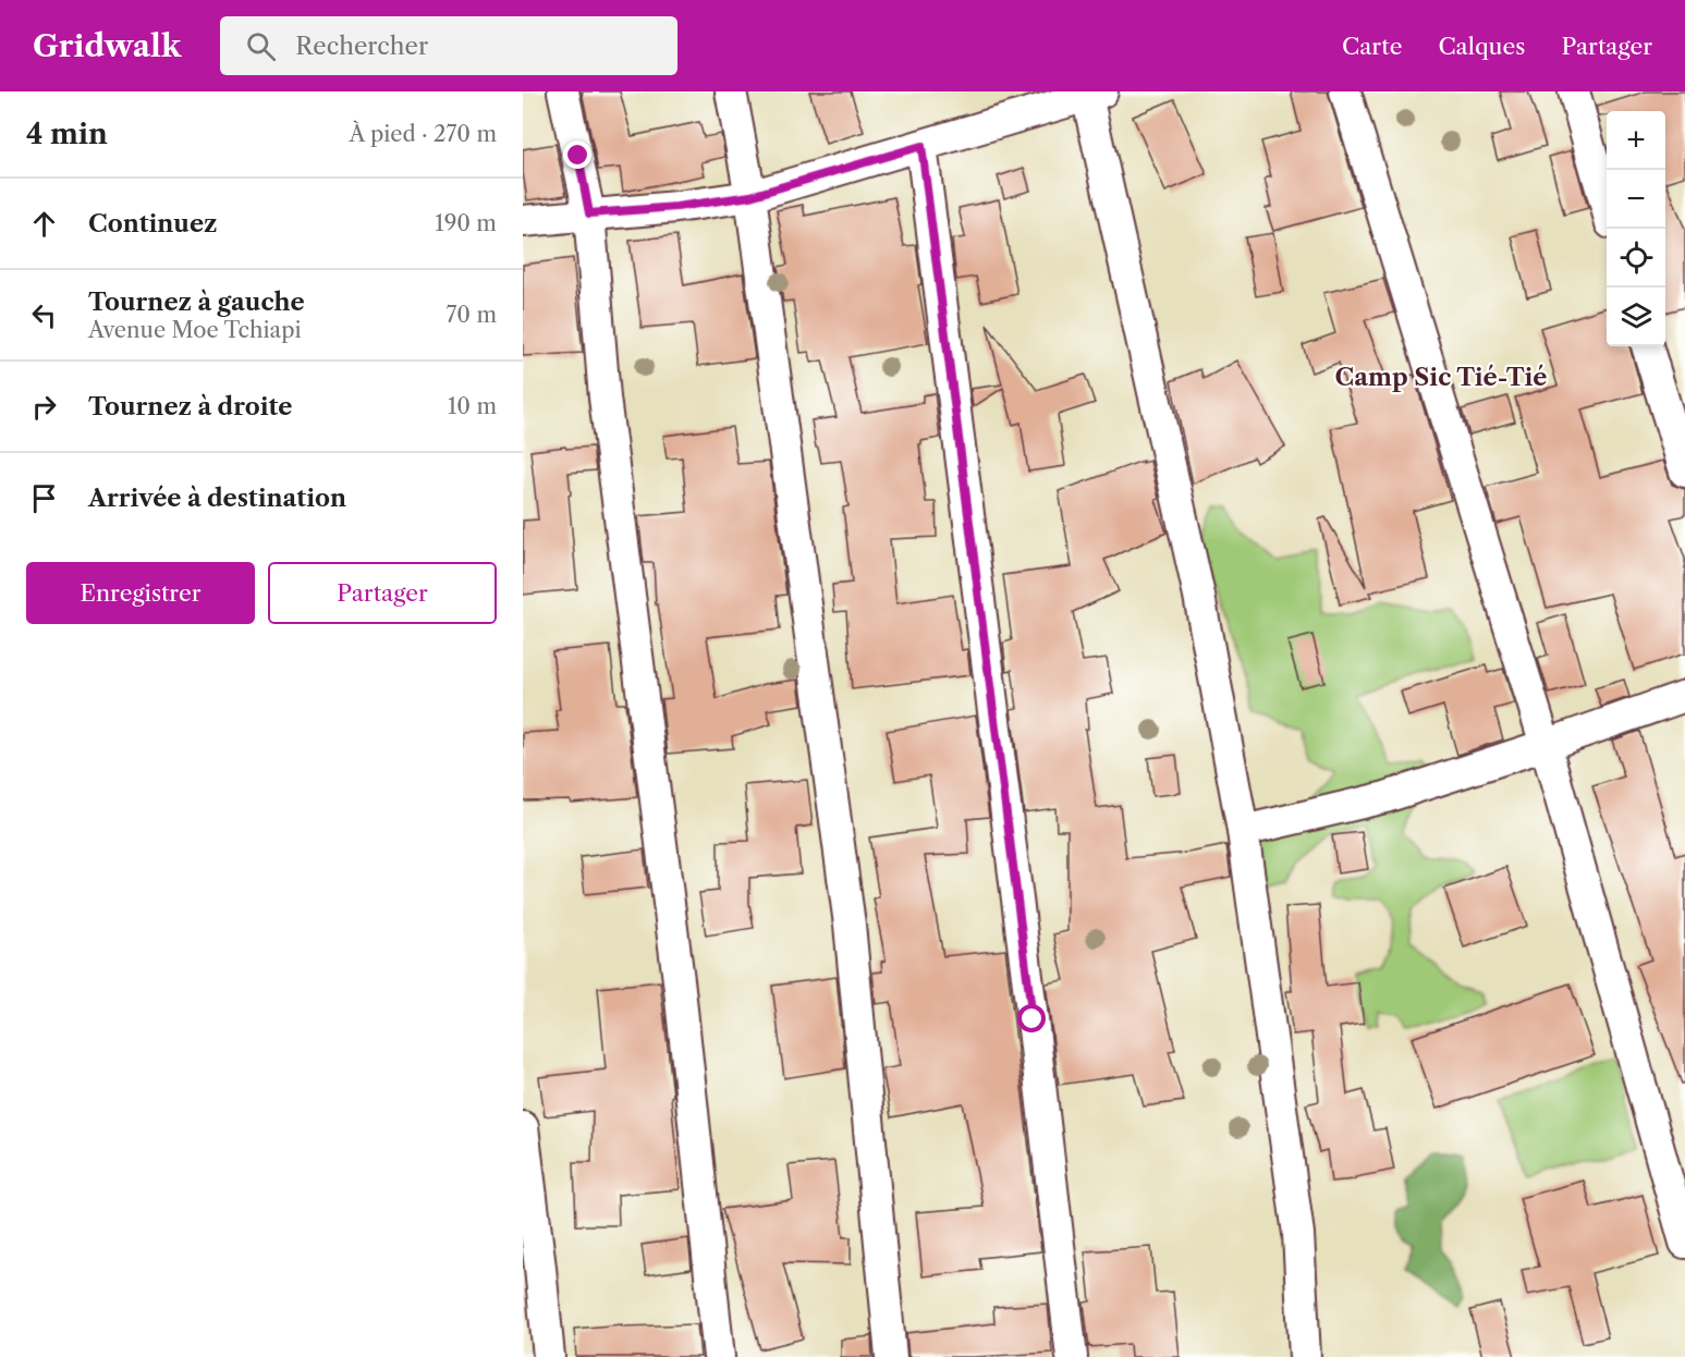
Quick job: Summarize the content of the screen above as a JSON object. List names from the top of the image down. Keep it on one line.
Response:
{"districts":["Camp Sic Tié-Tié"],"page":{"header":"Gridwalk","search":"Rechercher","nav":["Carte","Calques","Partager"],"heading":["4 min","À pied · 270 m"],"map_buttons":["+","−"],"list":[["Continuez","190 m"],["Tournez à gauche","Avenue Moe Tchiapi","70 m"],["Tournez à droite","10 m"],"Arrivée à destination"],"buttons":["Enregistrer","Partager"]}}
